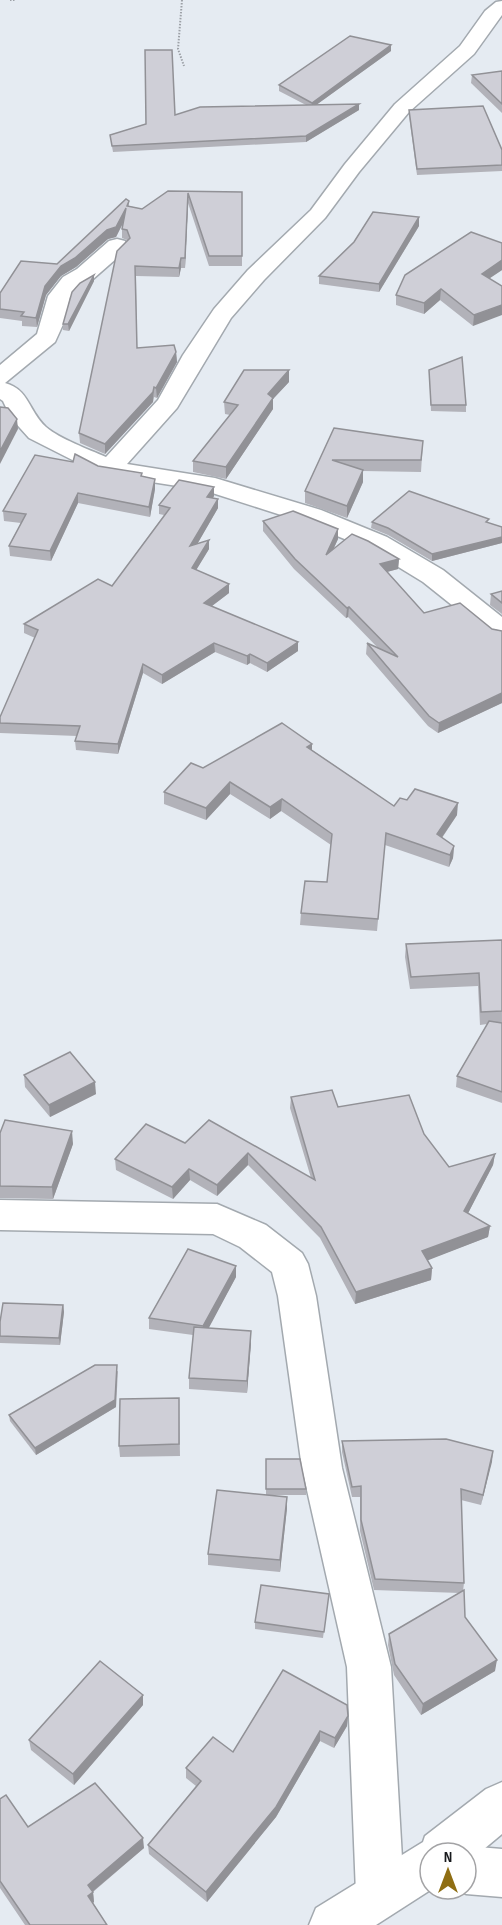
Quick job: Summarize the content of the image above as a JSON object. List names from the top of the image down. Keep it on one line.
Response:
{"north":"top"}
